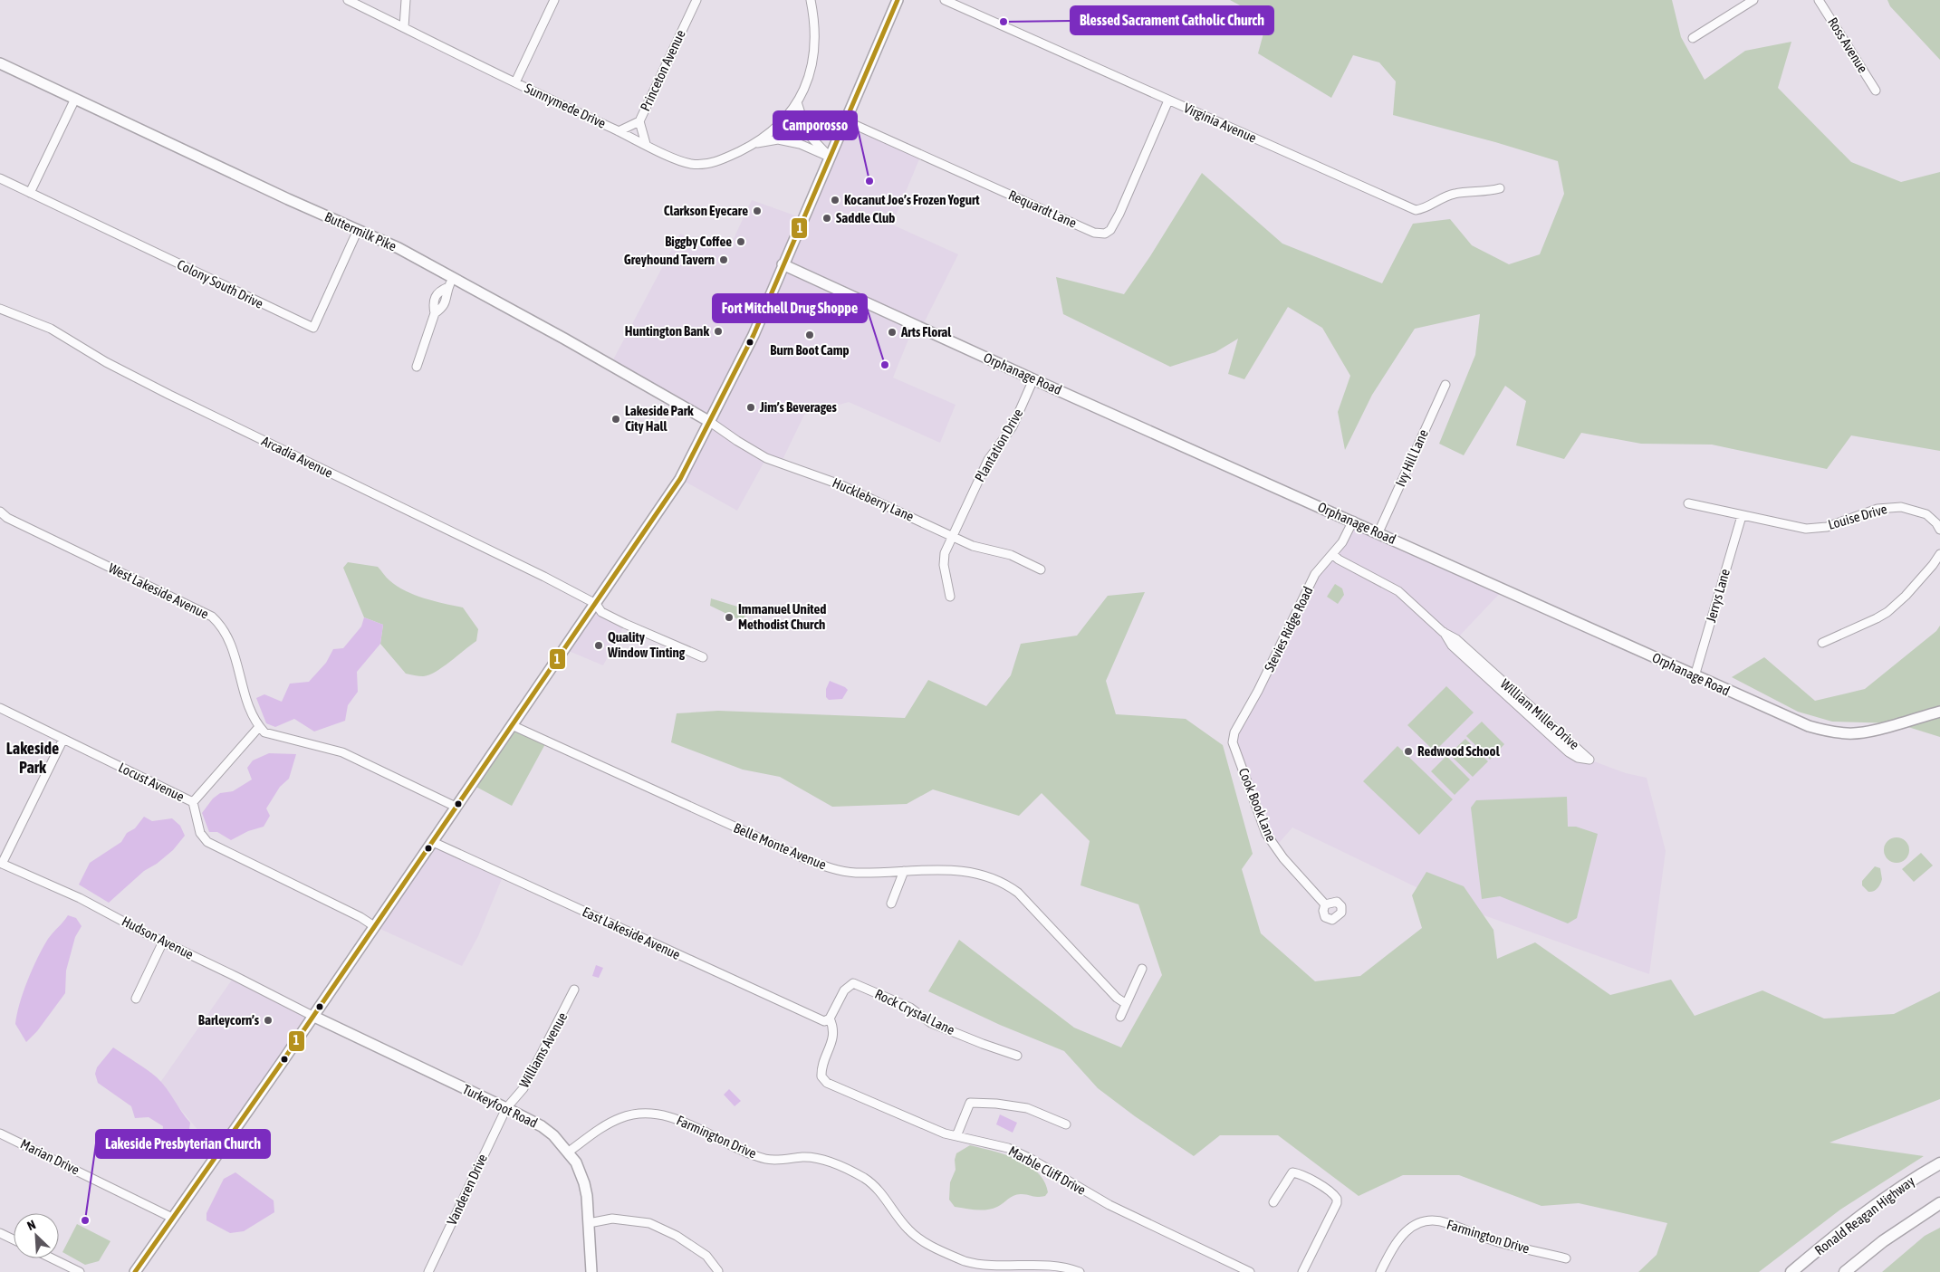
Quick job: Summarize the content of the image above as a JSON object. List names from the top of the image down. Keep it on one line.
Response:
{"streets":{"highway":["Ronald Reagan Highway"],"main road":["Buttermilk Pike","Orphanage Road","Turkeyfoot Road"],"street":["Ross Avenue","Princeton Avenue","Sunnymede Drive","Virginia Avenue","Requardt Lane","Colony South Drive","Plantation Drive","Arcadia Avenue","Ivy Hill Lane","Huckleberry Lane","Louise Drive","West Lakeside Avenue","Jerrys Lane","Stevies Ridge Road","William Miller Drive","Locust Avenue","Cook Book Lane","Belle Monte Avenue","East Lakeside Avenue","Hudson Avenue","Rock Crystal Lane","Williams Avenue","Farmington Drive","Marian Drive","Marble Cliff Drive","Vanderen Drive"]},"crossings":[["Princeton Avenue","Sunnymede Drive"],["Virginia Avenue","Requardt Lane"],["Buttermilk Pike","Colony South Drive"],["Buttermilk Pike","Huckleberry Lane"],["Orphanage Road","Plantation Drive"],["Orphanage Road","Ivy Hill Lane"],["Orphanage Road","Jerrys Lane"],["Orphanage Road","Stevies Ridge Road"],["Plantation Drive","Huckleberry Lane"],["Louise Drive","Jerrys Lane"],["Stevies Ridge Road","William Miller Drive"],["Stevies Ridge Road","Cook Book Lane"],["East Lakeside Avenue","Rock Crystal Lane"],["East Lakeside Avenue","Marble Cliff Drive"],["Hudson Avenue","Turkeyfoot Road"],["Rock Crystal Lane","Marble Cliff Drive"],["Williams Avenue","Turkeyfoot Road"],["Williams Avenue","Vanderen Drive"],["Turkeyfoot Road","Farmington Drive"],["Turkeyfoot Road","Vanderen Drive"]],"districts":["Lakeside Park"],"places":["Blessed Sacrament Catholic Church","Camporosso","Kocanut Joe’s Frozen Yogurt","Clarkson Eyecare","Saddle Club","Biggby Coffee","Greyhound Tavern","Huntington Bank","Arts Floral","Burn Boot Camp","Fort Mitchell Drug Shoppe","Jim’s Beverages","Lakeside Park City Hall","Immanuel United Methodist Church","Quality Window Tinting","Redwood School","Barleycorn’s","Lakeside Presbyterian Church"],"lines":["transit line 1"],"north":"top left"}
